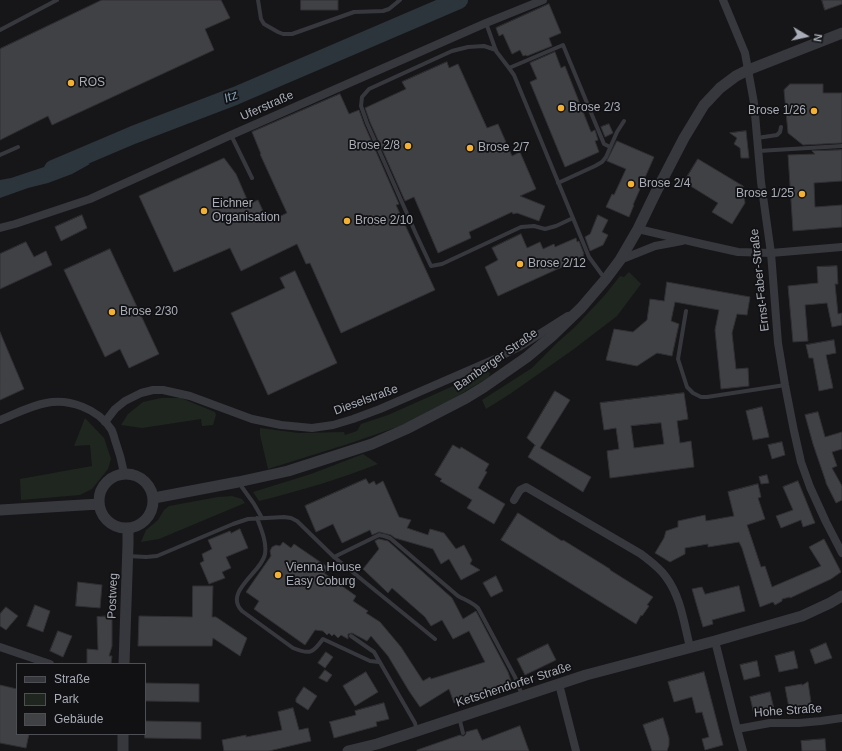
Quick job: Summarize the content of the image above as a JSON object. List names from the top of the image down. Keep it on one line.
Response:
{"streets":{"street":["Uferstraße","Ernst-Faber-Straße","Bamberger Straße","Dieselstraße","Postweg","Ketschendorfer Straße","Hohe Straße"]},"crossings":[["Ernst-Faber-Straße","Bamberger Straße"],["Bamberger Straße","Dieselstraße"],["Bamberger Straße","Postweg"]],"water":["Itz"],"places":["ROS","Brose 2/3","Brose 1/26","Brose 2/8","Brose 2/7","Brose 2/4","Brose 1/25","Eichner Organisation","Brose 2/10","Brose 2/12","Brose 2/30","Vienna House Easy Coburg"],"legend":["Straße","Park","Gebäude"],"north":"right"}
